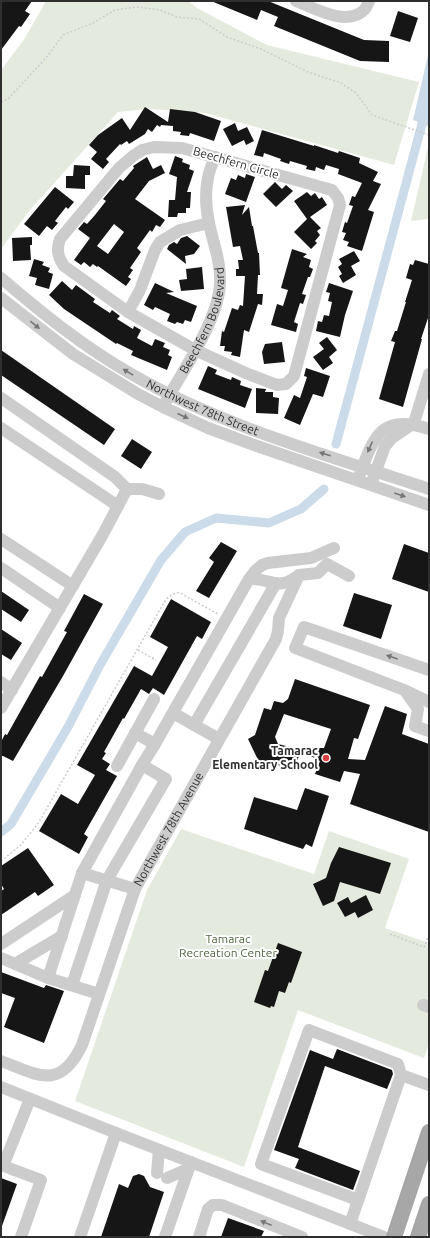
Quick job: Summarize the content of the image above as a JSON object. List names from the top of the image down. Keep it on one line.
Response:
{"streets":{"street":["Beechfern Circle","Beechfern Boulevard","Northwest 78th Street","Northwest 78th Avenue"]},"crossings":[["Beechfern Circle","Beechfern Boulevard"],["Beechfern Boulevard","Northwest 78th Street"]],"parks":["Tamarac Recreation Center"],"places":["Tamarac Elementary School"]}
